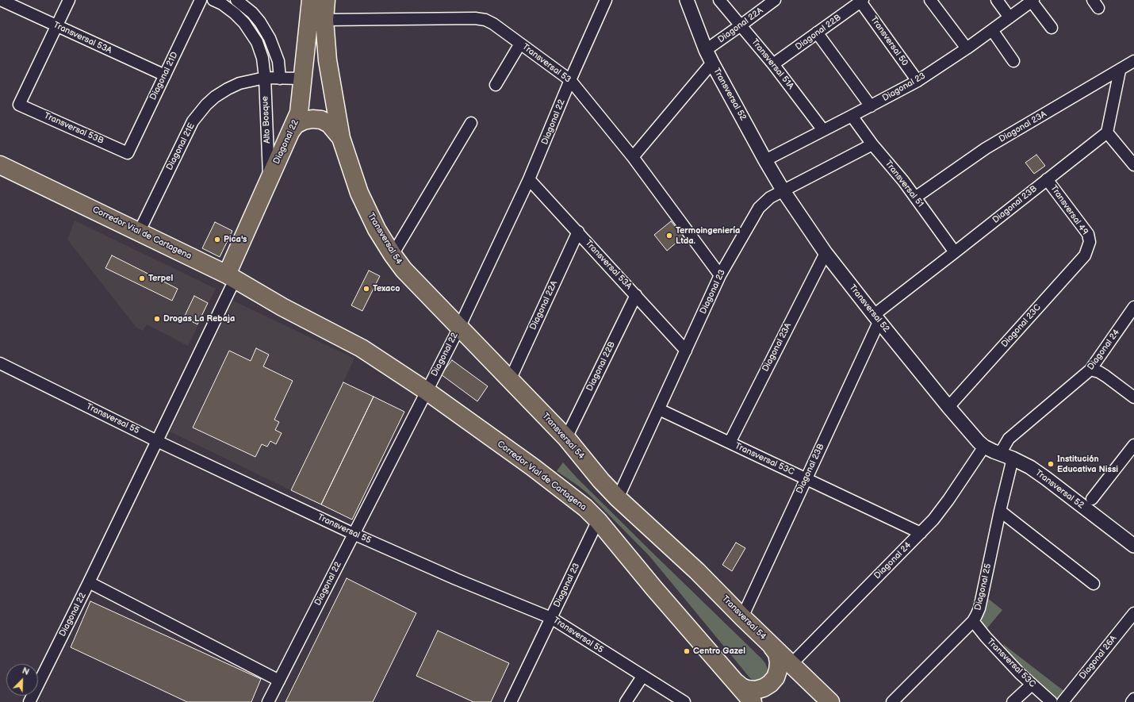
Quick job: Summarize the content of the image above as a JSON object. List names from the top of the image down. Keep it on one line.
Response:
{"streets":{"main road":["Diagonal 22","Corredor Vial de Cartagena","Transversal 54"],"street":["Diagonal 22A","Diagonal 22B","Transversal 53A","Transversal 50","Transversal 53","Transversal 51A","Diagonal 21D","Diagonal 23","Transversal 52","Alto Bosque","Diagonal 23A","Transversal 53B","Diagonal 21E","Transversal 51","Diagonal 23B","Transversal 49","Diagonal 23C","Diagonal 24","Transversal 55","Transversal 53C","Diagonal 25","Diagonal 26A"]},"crossings":[["Diagonal 22A","Transversal 53A"],["Diagonal 22A","Transversal 51A"],["Diagonal 22A","Transversal 52"],["Diagonal 22A","Transversal 54"],["Diagonal 22B","Transversal 53A"],["Diagonal 22B","Transversal 50"],["Diagonal 22B","Transversal 51A"],["Diagonal 22B","Transversal 54"],["Transversal 53A","Diagonal 21D"],["Transversal 53A","Diagonal 23"],["Transversal 53A","Diagonal 22"],["Transversal 53A","Transversal 53B"],["Transversal 50","Diagonal 23"],["Transversal 53","Diagonal 23"],["Transversal 53","Diagonal 22"],["Transversal 51A","Diagonal 23"],["Diagonal 21D","Transversal 53B"],["Diagonal 23","Transversal 52"],["Diagonal 23","Transversal 51"],["Diagonal 23","Corredor Vial de Cartagena"],["Diagonal 23","Transversal 54"],["Diagonal 23","Transversal 55"],["Diagonal 23","Transversal 53C"],["Transversal 52","Diagonal 23A"],["Transversal 52","Diagonal 23B"],["Transversal 52","Diagonal 23C"],["Transversal 52","Diagonal 24"],["Transversal 52","Diagonal 25"],["Alto Bosque","Diagonal 22"],["Alto Bosque","Diagonal 21E"],["Diagonal 22","Diagonal 21E"],["Diagonal 22","Corredor Vial de Cartagena"],["Diagonal 22","Transversal 54"],["Diagonal 22","Transversal 55"],["Diagonal 23A","Transversal 51"],["Diagonal 23A","Transversal 53C"],["Diagonal 21E","Corredor Vial de Cartagena"],["Transversal 51","Diagonal 23B"],["Diagonal 23B","Transversal 49"],["Diagonal 23B","Transversal 54"],["Diagonal 23B","Transversal 53C"],["Transversal 49","Diagonal 23C"],["Transversal 54","Diagonal 24"],["Diagonal 24","Transversal 53C"],["Transversal 53C","Diagonal 25"]],"places":["Termoingeniería Ltda.","Pica's","Terpel","Texaco","Drogas La Rebaja","Institución Educativa Nissi","Centro Gazel"],"north":"top right"}
